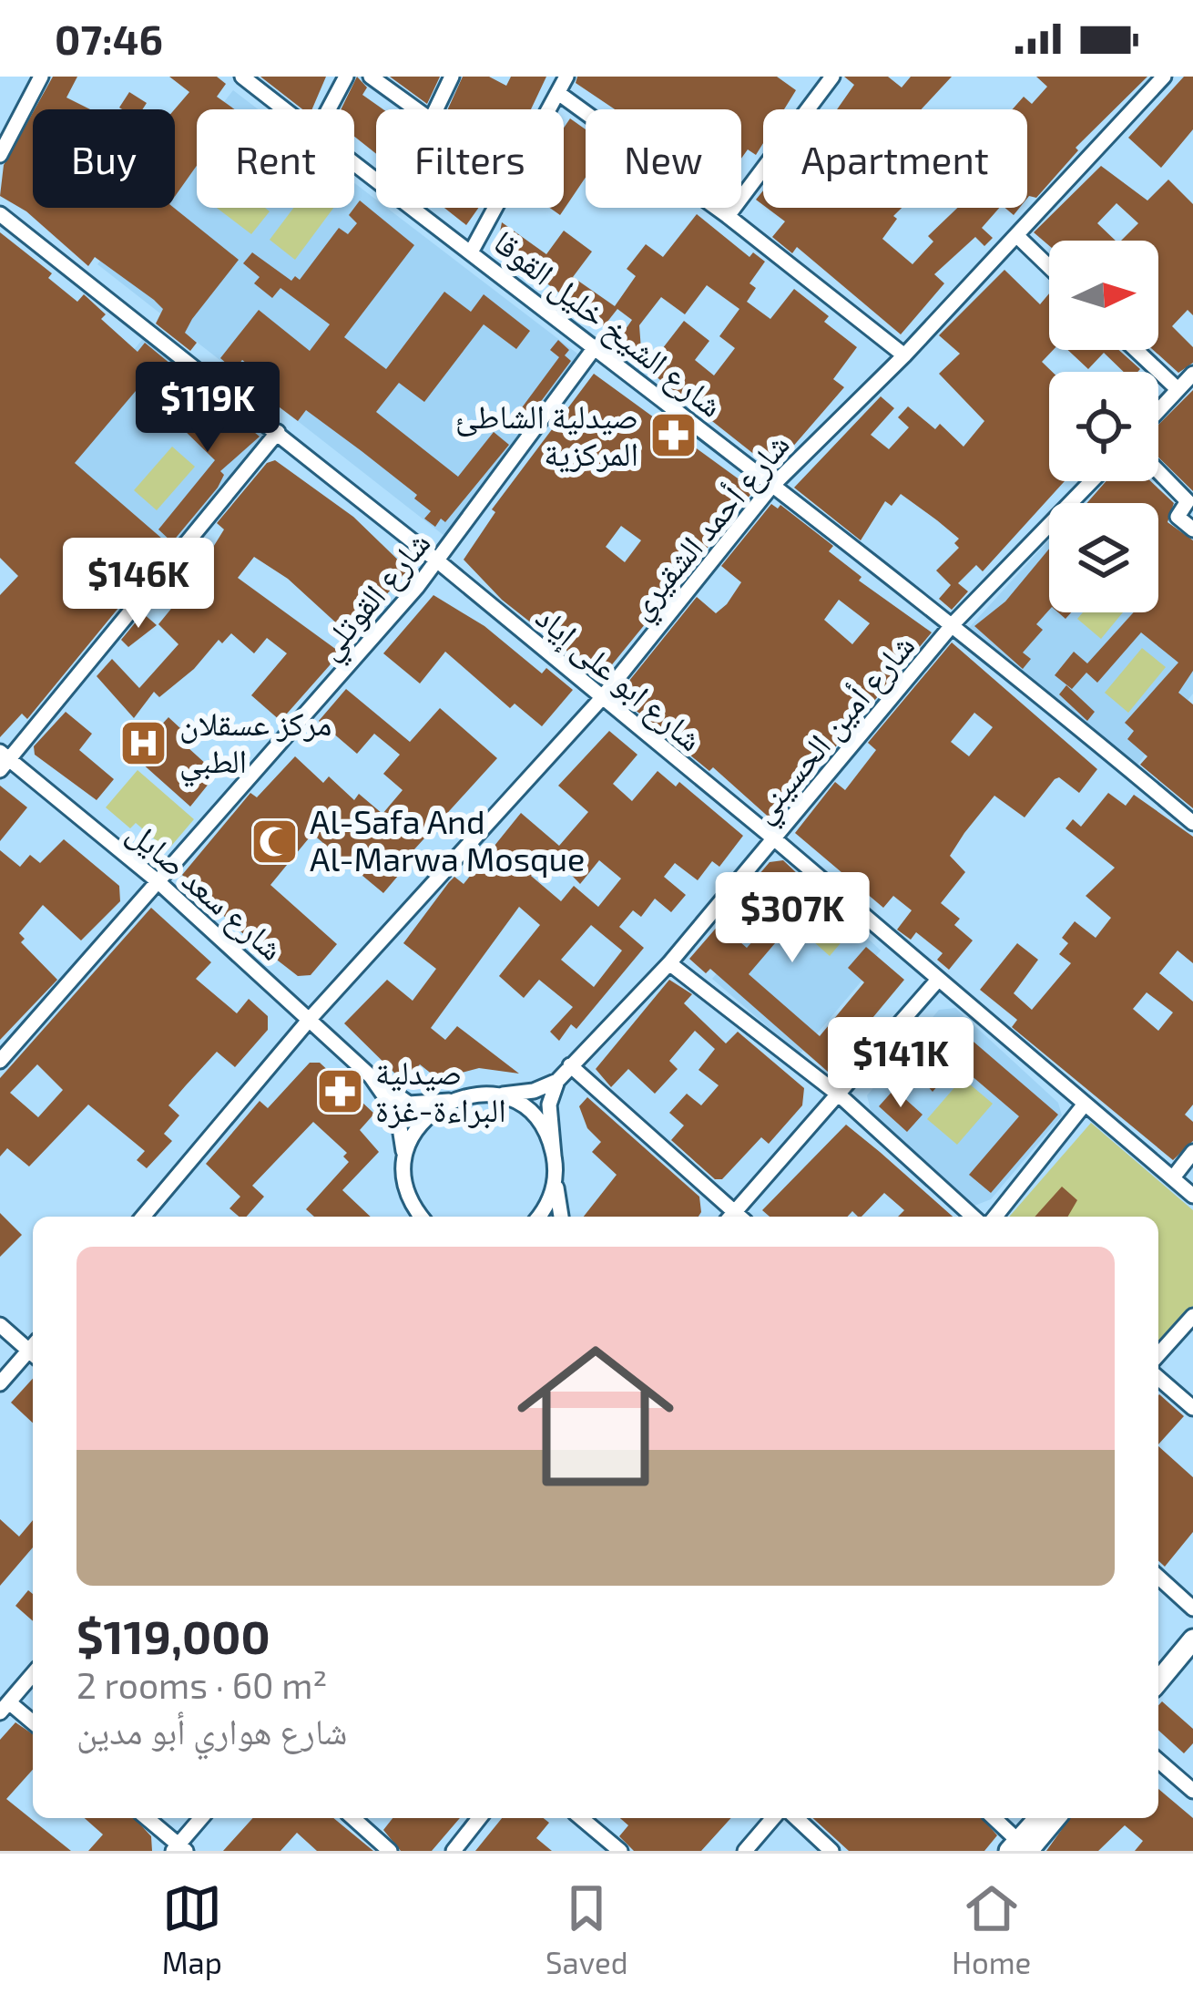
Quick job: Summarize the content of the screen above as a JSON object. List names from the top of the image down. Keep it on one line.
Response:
{"streets":{"street":["شارع الشيخ خليل القوقا","شارع أحمد الشقيري","شارع القوتلي","شارع ابو على إياد","شارع أمين الحسيني","شارع سعد صايل"]},"crossings":[["شارع الشيخ خليل القوقا","شارع أحمد الشقيري"],["شارع الشيخ خليل القوقا","شارع القوتلي"],["شارع الشيخ خليل القوقا","شارع أمين الحسيني"],["شارع أحمد الشقيري","شارع ابو على إياد"],["شارع أحمد الشقيري","شارع سعد صايل"],["شارع القوتلي","شارع ابو على إياد"],["شارع القوتلي","شارع سعد صايل"],["شارع ابو على إياد","شارع أمين الحسيني"]],"places":{"pharmacy":["صيدلية الشاطئ المركزية","صيدلية البراءة-غزة"],"hospital":["مركز عسقلان الطبي"],"mosque":["Al-Safa And Al-Marwa Mosque"]},"north":"right","page":{"status":"07:46","chip":["Buy","Rent","Filters","New","Apartment"],"price":["$119K","$146K","$307K","$141K"],"list":[{"name":"$119,000","note":"2 rooms · 60 m² · شارع هواري أبو مدين"}],"tabs":["Map","Saved","Home"]}}
